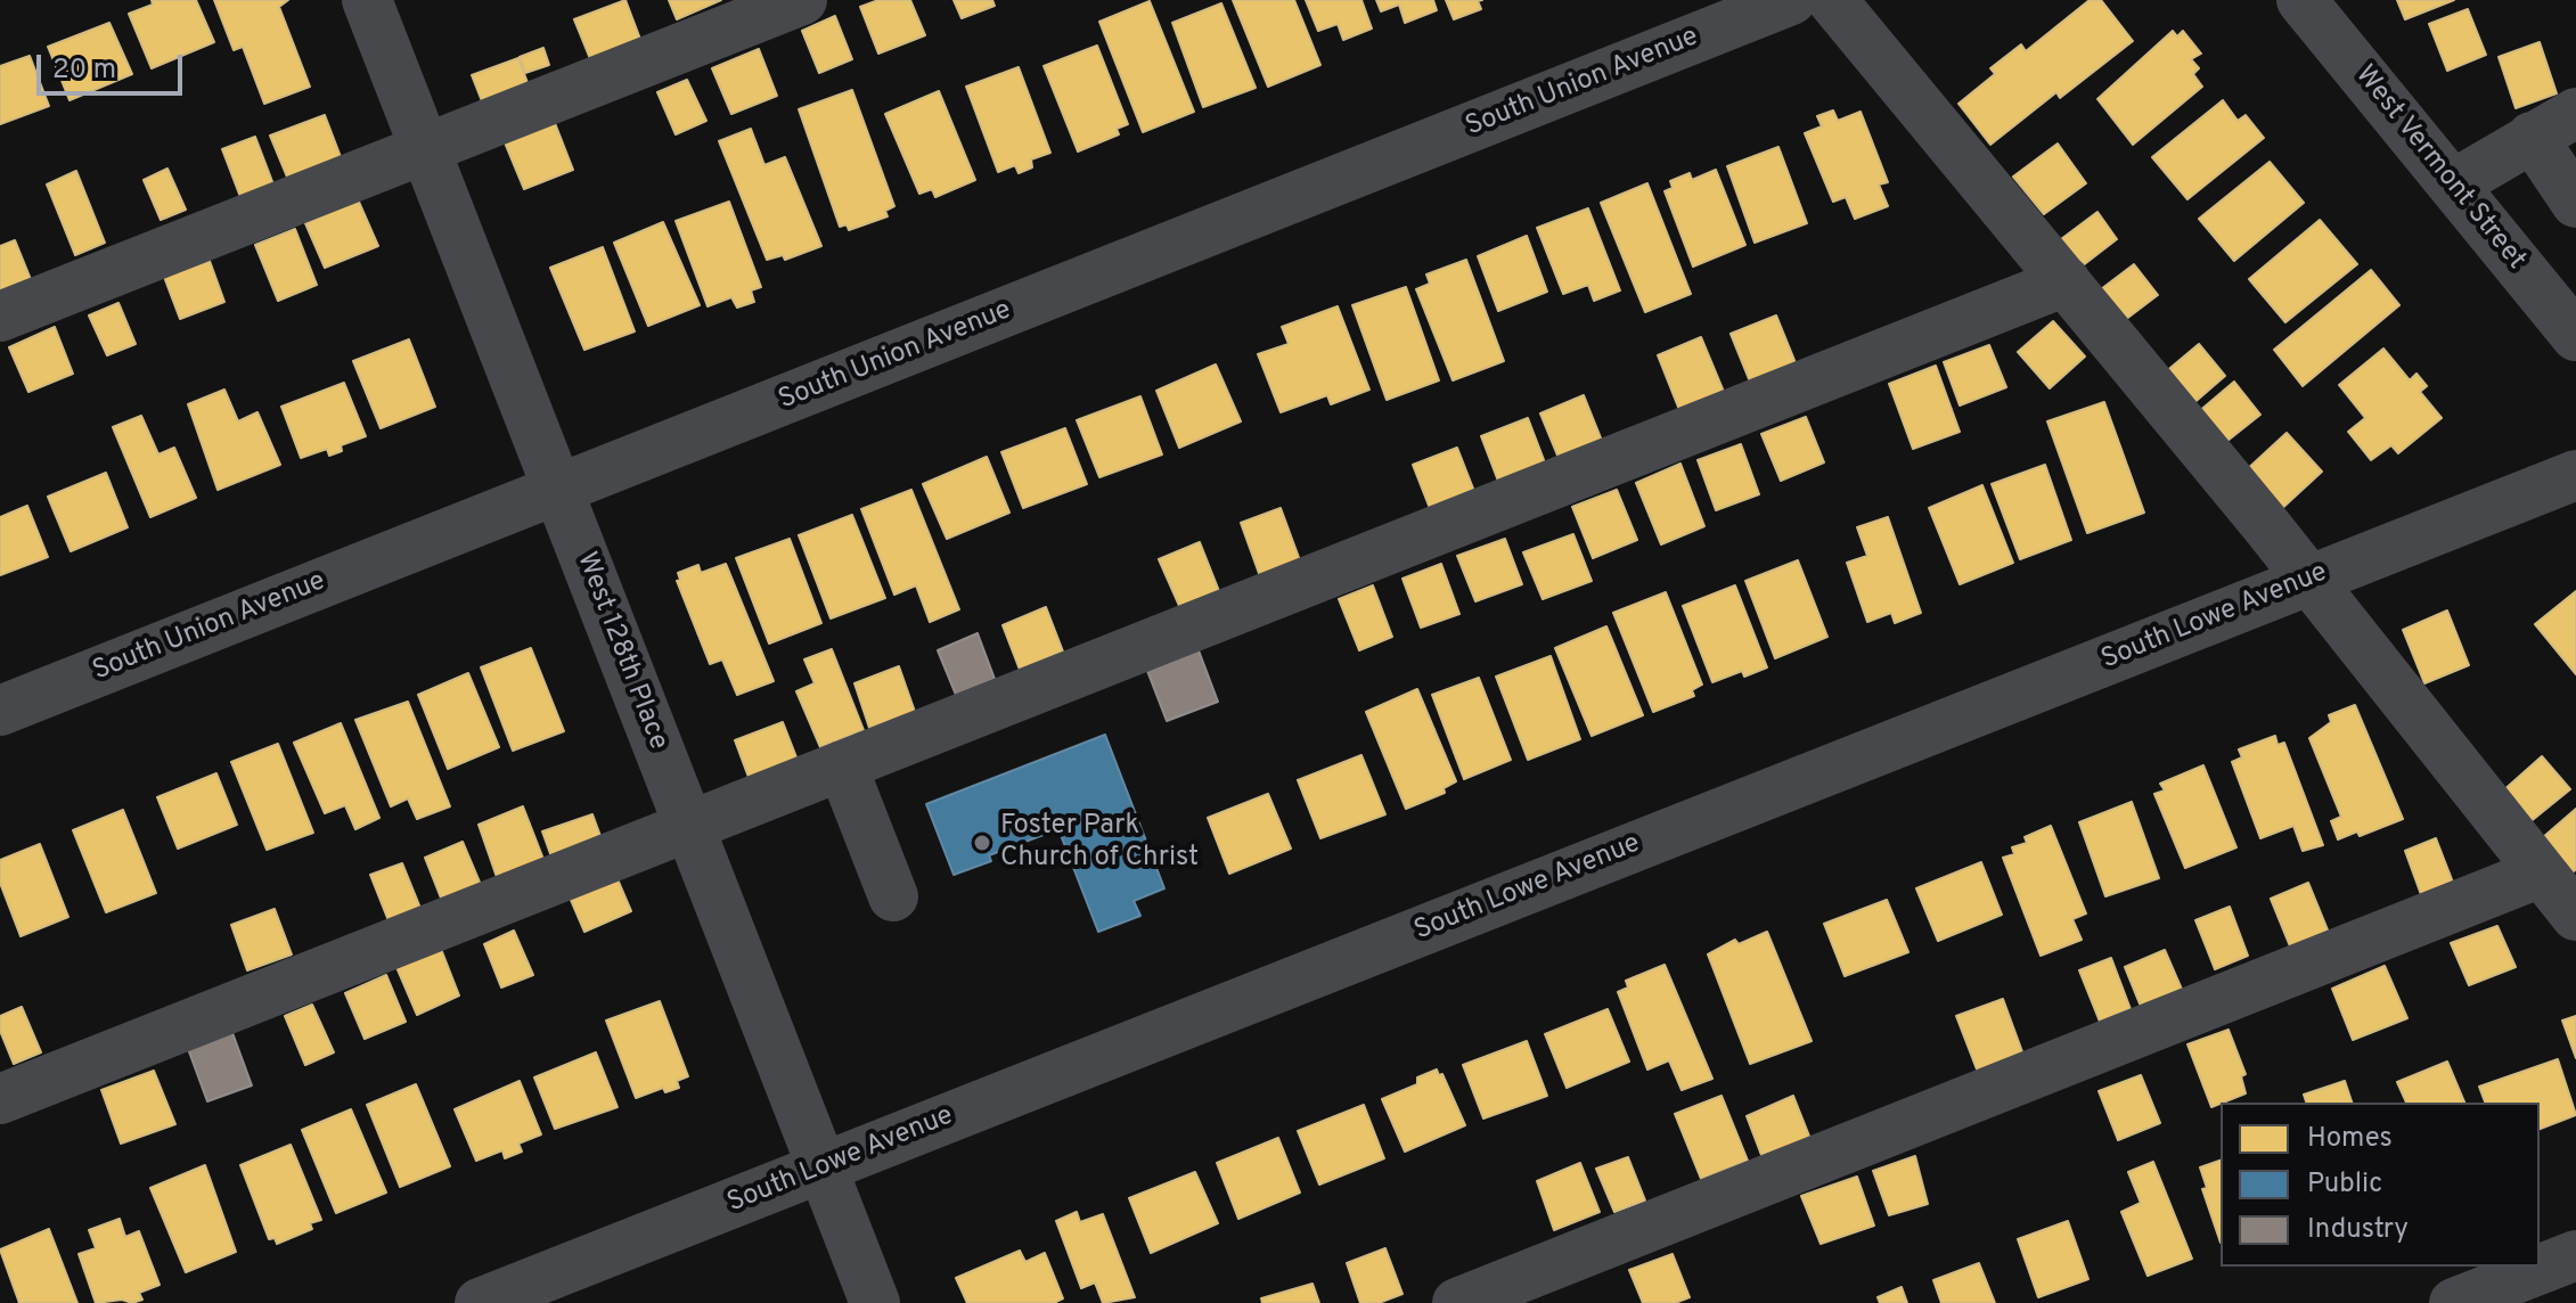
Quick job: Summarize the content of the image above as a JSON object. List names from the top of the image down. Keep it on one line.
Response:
{"streets":{"street":["South Union Avenue","West Vermont Street","South Lowe Avenue","West 128th Place"]},"crossings":[["South Union Avenue","West 128th Place"],["South Lowe Avenue","West 128th Place"]],"places":["Foster Park Church of Christ"],"legend":["Homes","Public","Industry"],"scale_bar":"20 m"}
